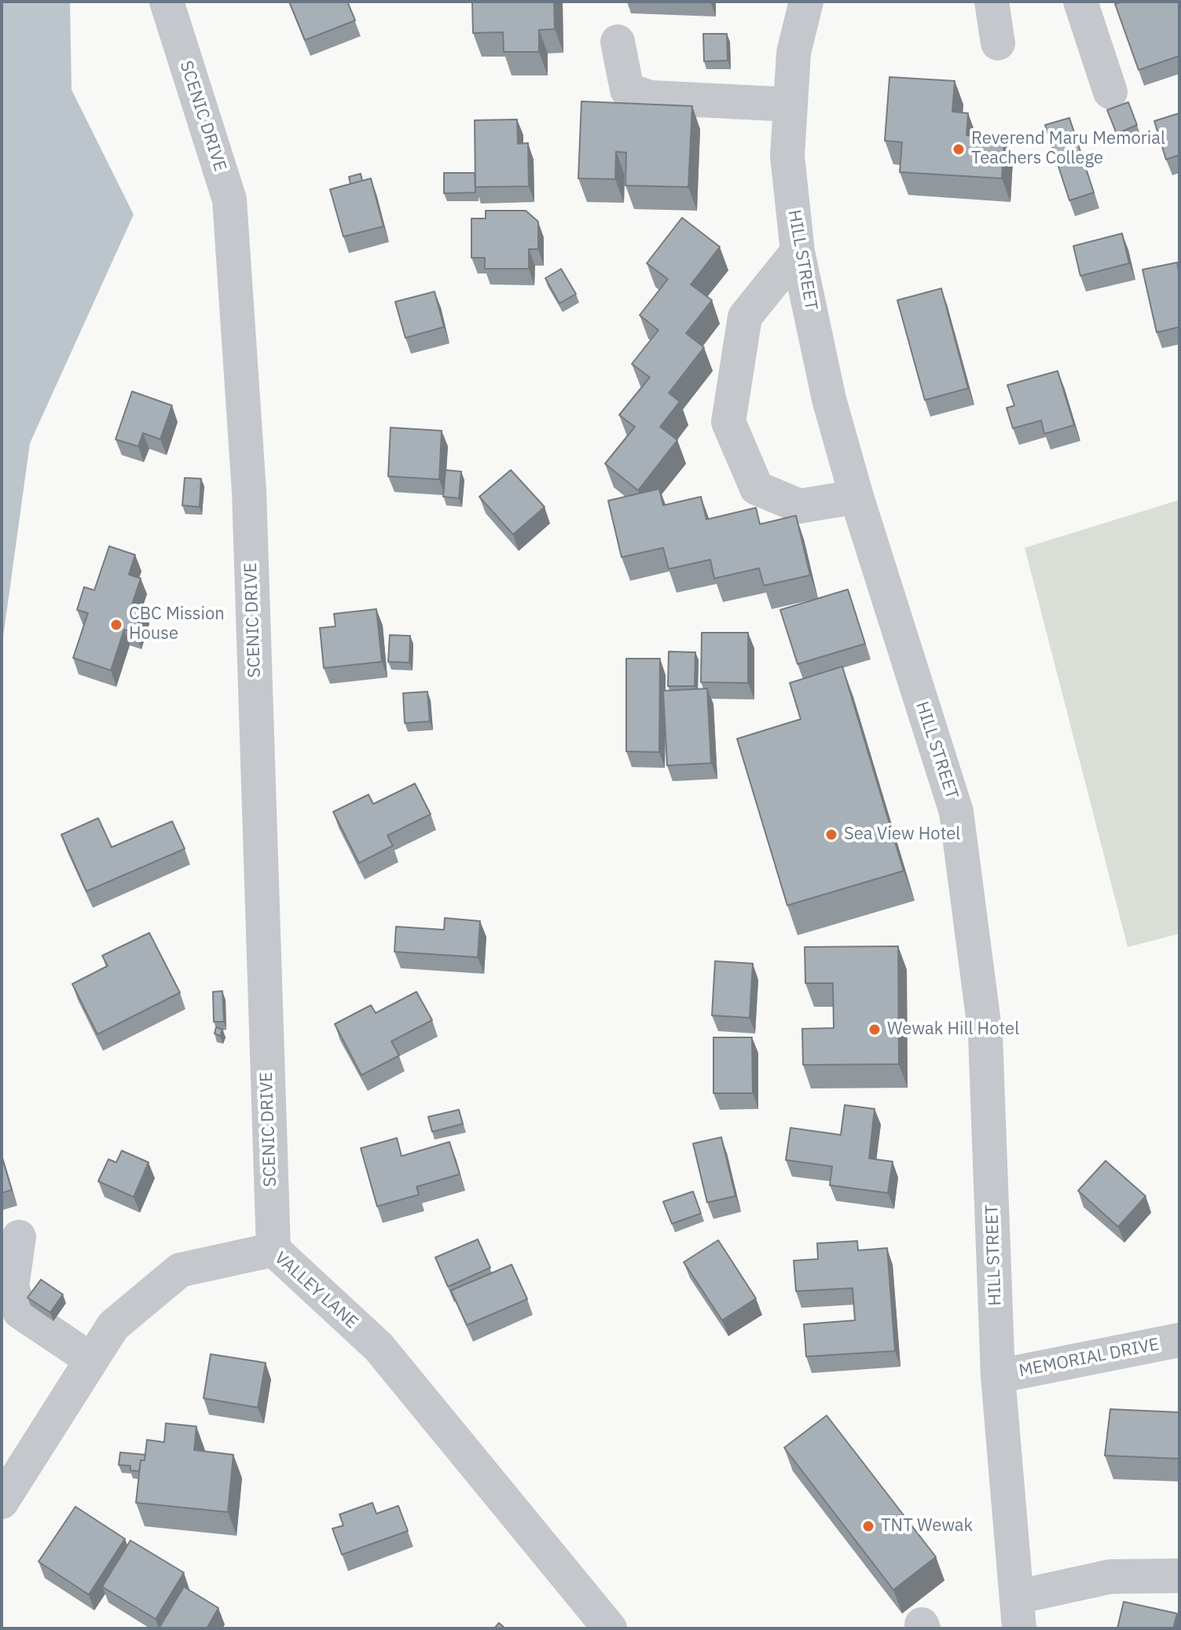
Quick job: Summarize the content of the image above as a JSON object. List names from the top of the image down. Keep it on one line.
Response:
{"streets":{"street":["SCENIC DRIVE","HILL STREET","VALLEY LANE","MEMORIAL DRIVE"]},"crossings":[["SCENIC DRIVE","VALLEY LANE"],["HILL STREET","MEMORIAL DRIVE"]],"places":["Reverend Maru Memorial Teachers College","CBC Mission House","Sea View Hotel","Wewak Hill Hotel","TNT Wewak"]}
